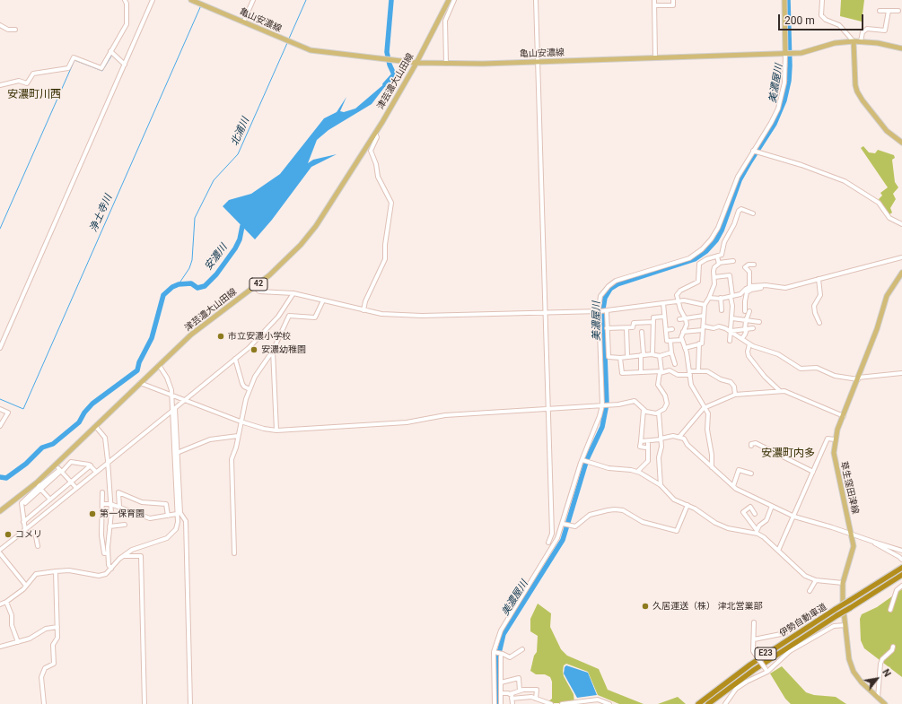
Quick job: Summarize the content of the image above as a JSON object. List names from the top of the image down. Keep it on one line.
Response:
{"streets":{"highway":["伊勢自動車道","E23"],"main road":["亀山安濃線","津芸濃大山田線","42","草生窪田津線"]},"crossings":[["亀山安濃線","津芸濃大山田線"]],"districts":["安濃町川西","安濃町内多"],"water":["美濃屋川","北浦川","浄土寺川","安濃川"],"places":["市立安濃小学校","安濃幼稚園","第一保育園","コメリ","久居運送（株） 津北営業部"],"scale_bar":"200 m","north":"top right"}
